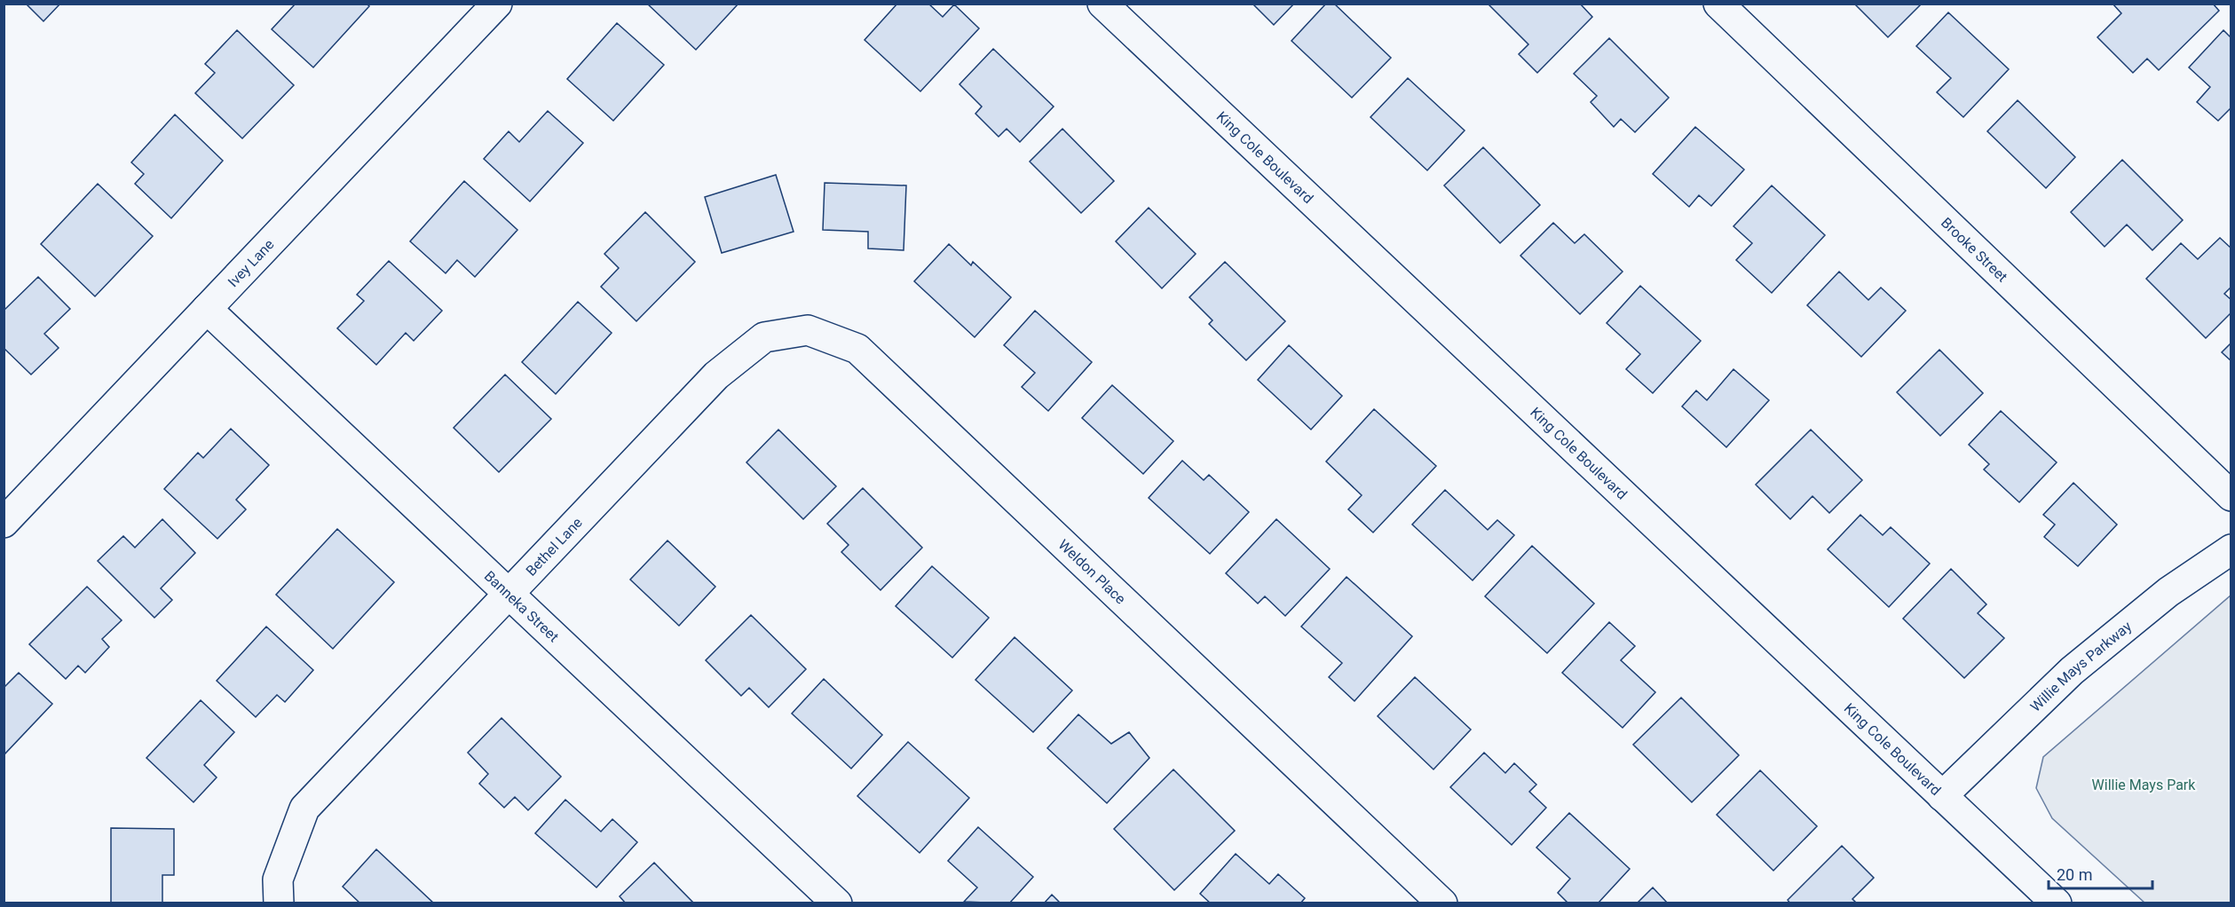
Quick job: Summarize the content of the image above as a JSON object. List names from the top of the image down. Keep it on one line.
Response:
{"streets":{"street":["King Cole Boulevard","Brooke Street","Ivey Lane","Bethel Lane","Weldon Place","Banneka Street","Willie Mays Parkway"]},"crossings":[["King Cole Boulevard","Willie Mays Parkway"],["Ivey Lane","Banneka Street"],["Bethel Lane","Weldon Place"],["Bethel Lane","Banneka Street"]],"parks":["Willie Mays Park"],"scale_bar":"20 m"}
